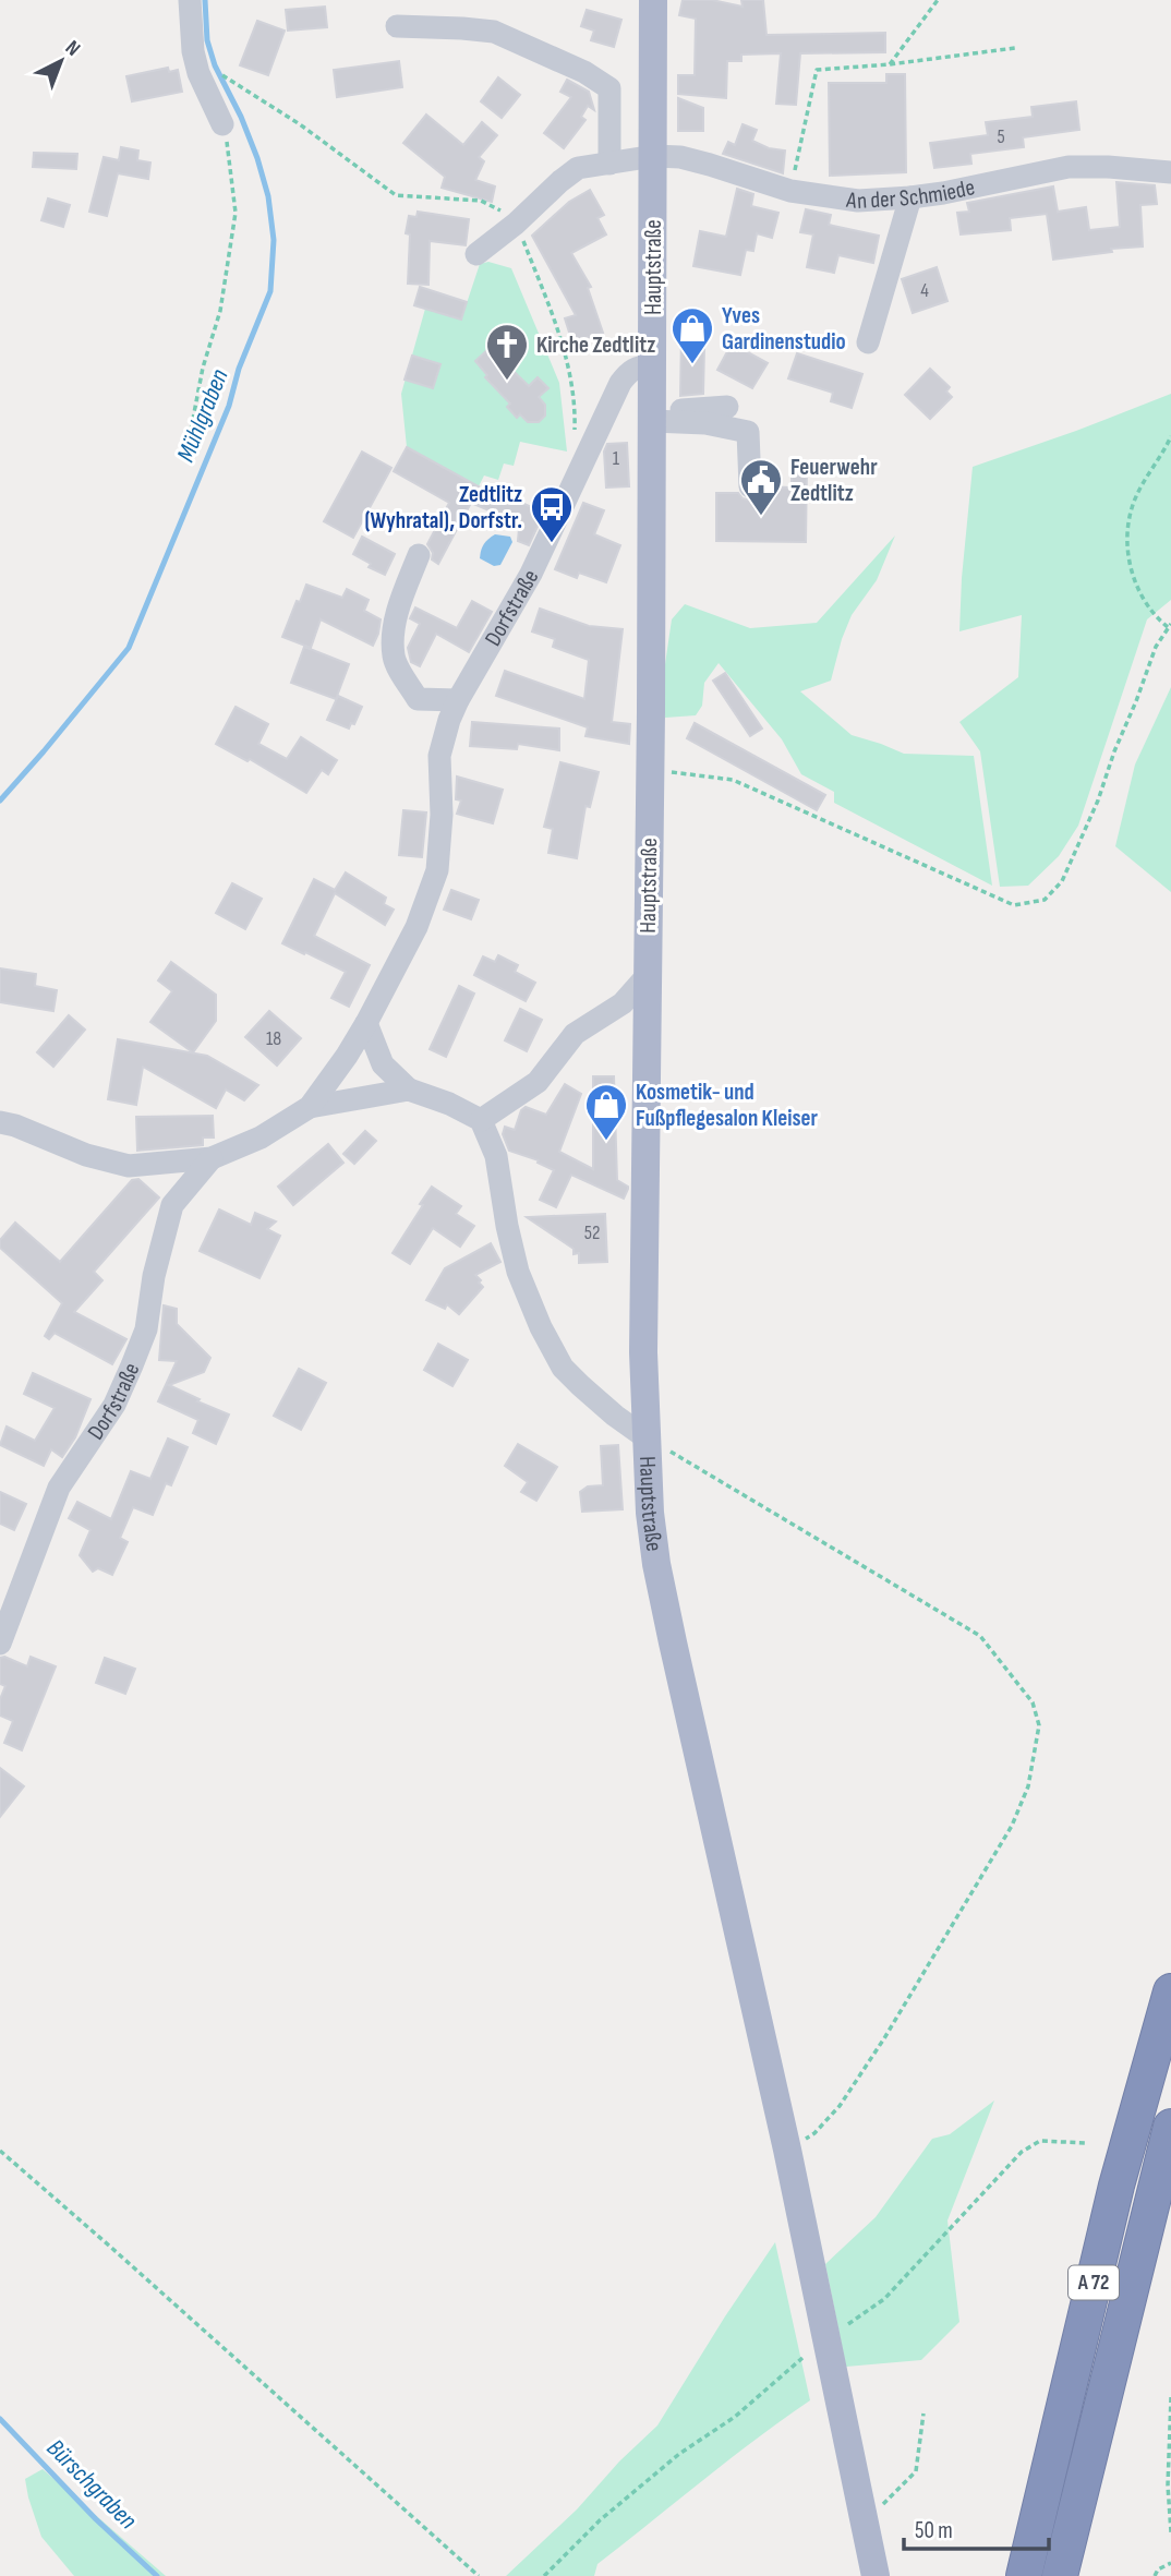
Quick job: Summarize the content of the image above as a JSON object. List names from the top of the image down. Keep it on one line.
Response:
{"streets":{"highway":["A 72"],"main road":["Hauptstraße"],"street":["An der Schmiede","Dorfstraße"]},"crossings":[["An der Schmiede","Hauptstraße"],["Hauptstraße","Dorfstraße"]],"water":["Mühlgraben","Bürschgraben"],"places":{"shop":["Yves Gardinenstudio","Kosmetik- und Fußpflegesalon Kleiser"],"church":["Kirche Zedtlitz"],"public building":["Feuerwehr Zedtlitz"],"bus stop":["Zedtlitz (Wyhratal), Dorfstr."]},"house_numbers":["5","4","1","18","52"],"scale_bar":"50 m","north":"top right"}
